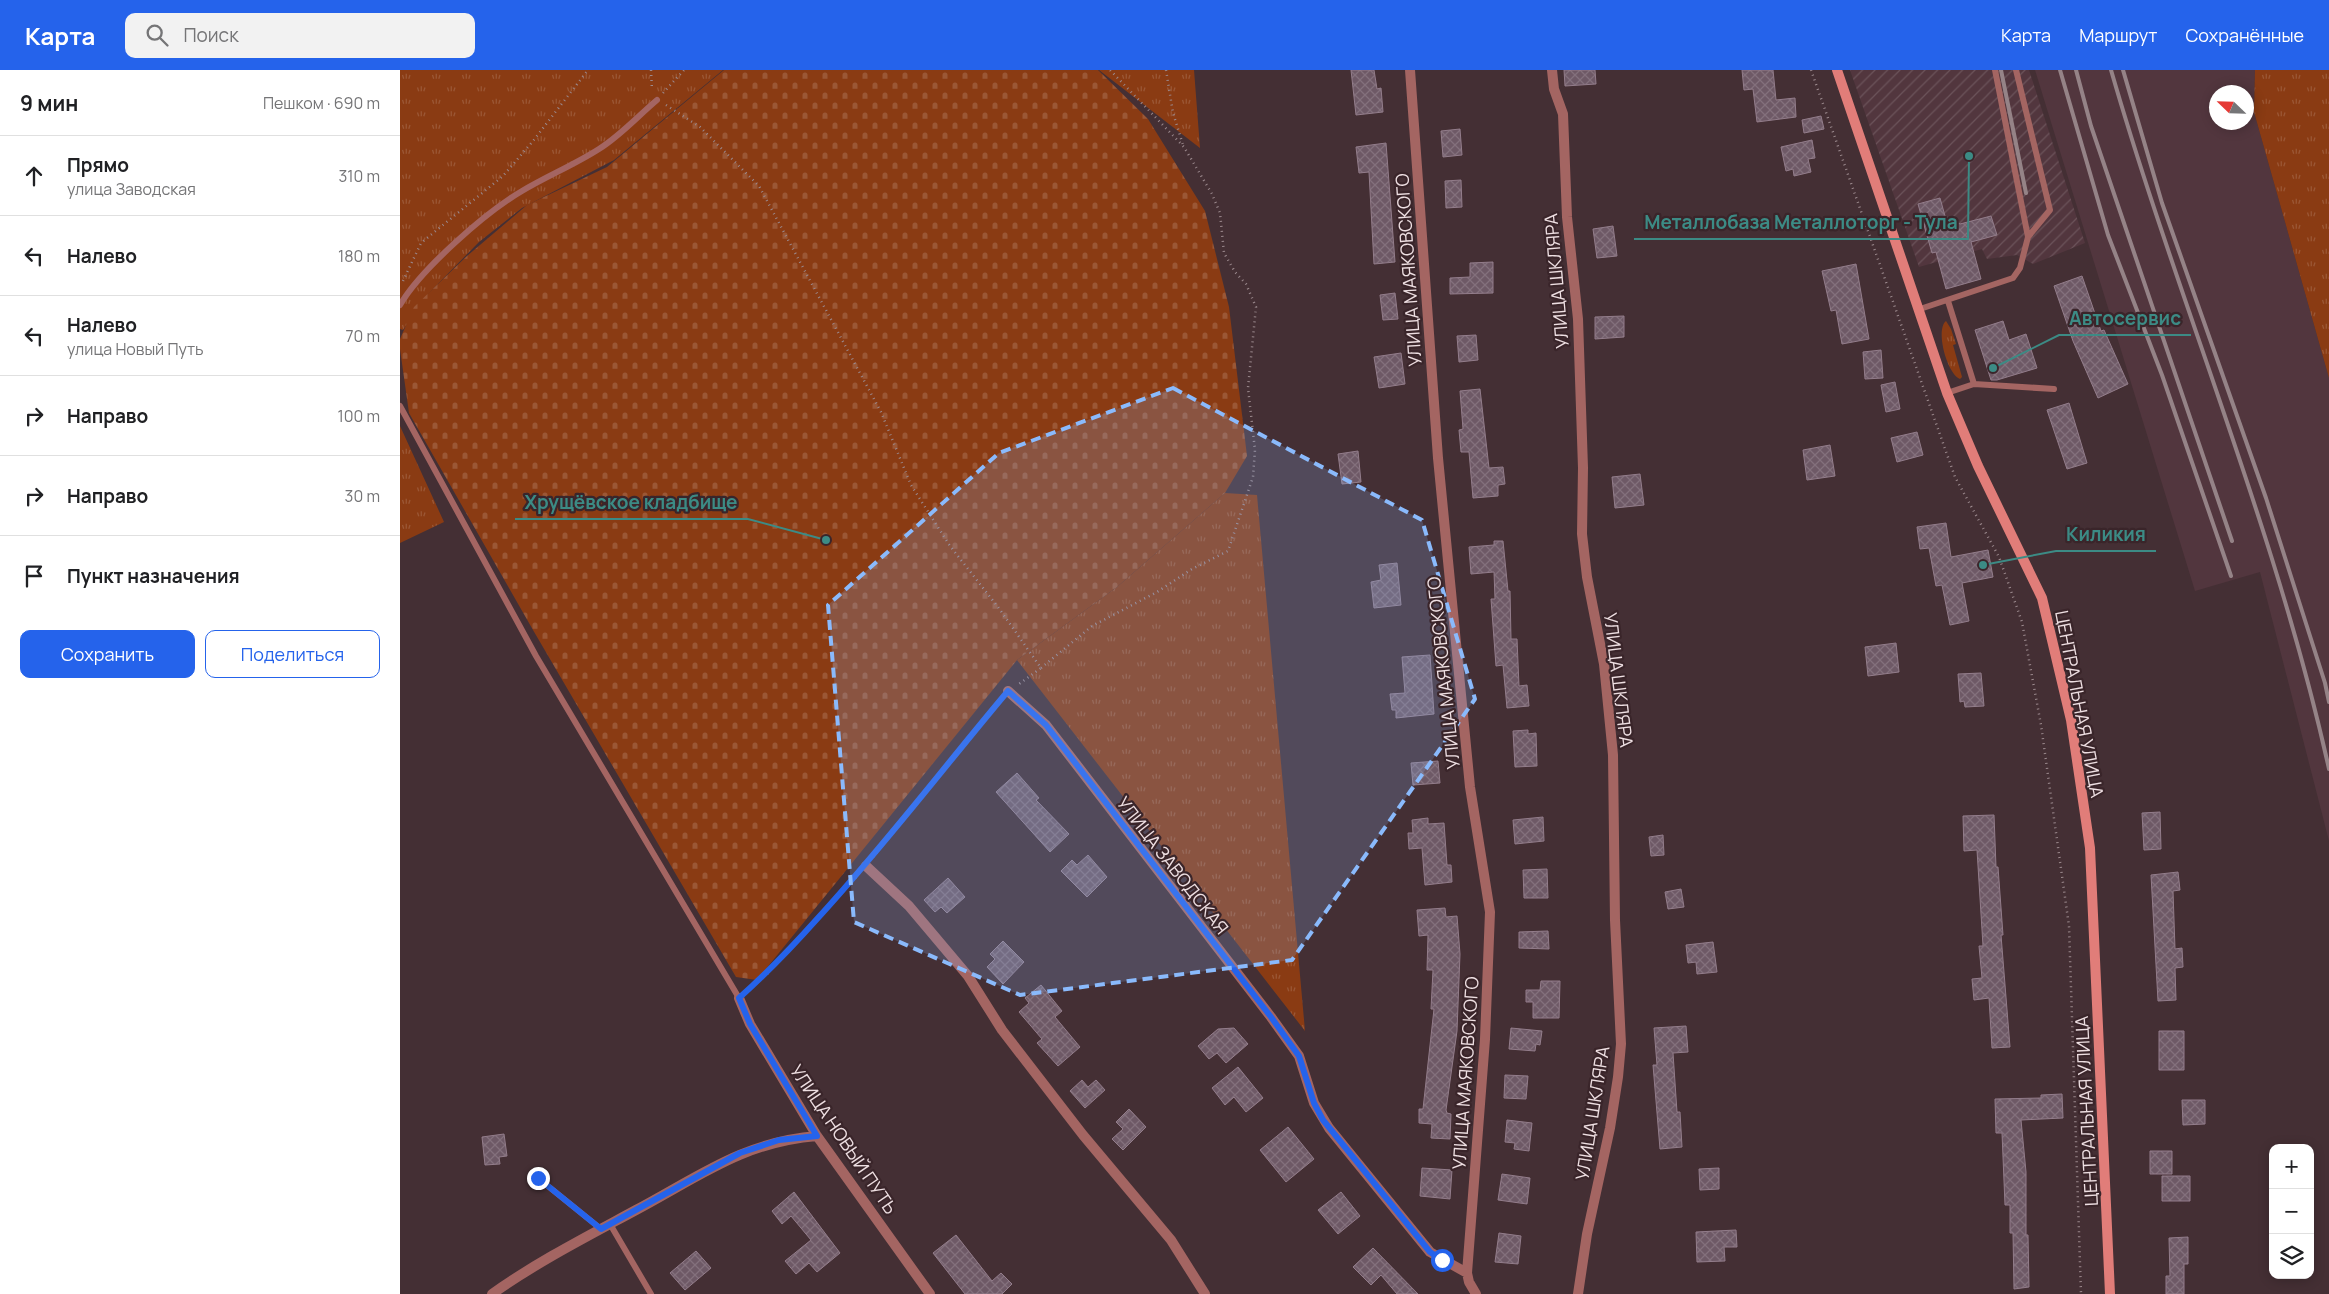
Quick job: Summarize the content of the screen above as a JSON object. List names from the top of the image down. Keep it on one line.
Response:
{"streets":{"main road":["ЦЕНТРАЛЬНАЯ УЛИЦА"],"street":["УЛИЦА МАЯКОВСКОГО","УЛИЦА ШКЛЯРА","УЛИЦА ЗАВОДСКАЯ","УЛИЦА НОВЫЙ ПУТЬ"]},"crossings":[["УЛИЦА МАЯКОВСКОГО","УЛИЦА ЗАВОДСКАЯ"]],"places":["Металлобаза Металлоторг - Тула","Автосервис","Хрущёвское кладбище","Киликия"],"north":"top left","page":{"header":"Карта","search":"Поиск","nav":["Карта","Маршрут","Сохранённые"],"heading":["9 мин","Пешком · 690 m"],"list":[["Прямо","улица Заводская","310 m"],["Налево","180 m"],["Налево","улица Новый Путь","70 m"],["Направо","100 m"],["Направо","30 m"],"Пункт назначения"],"buttons":["Сохранить","Поделиться"],"map_buttons":["+","−"]}}
